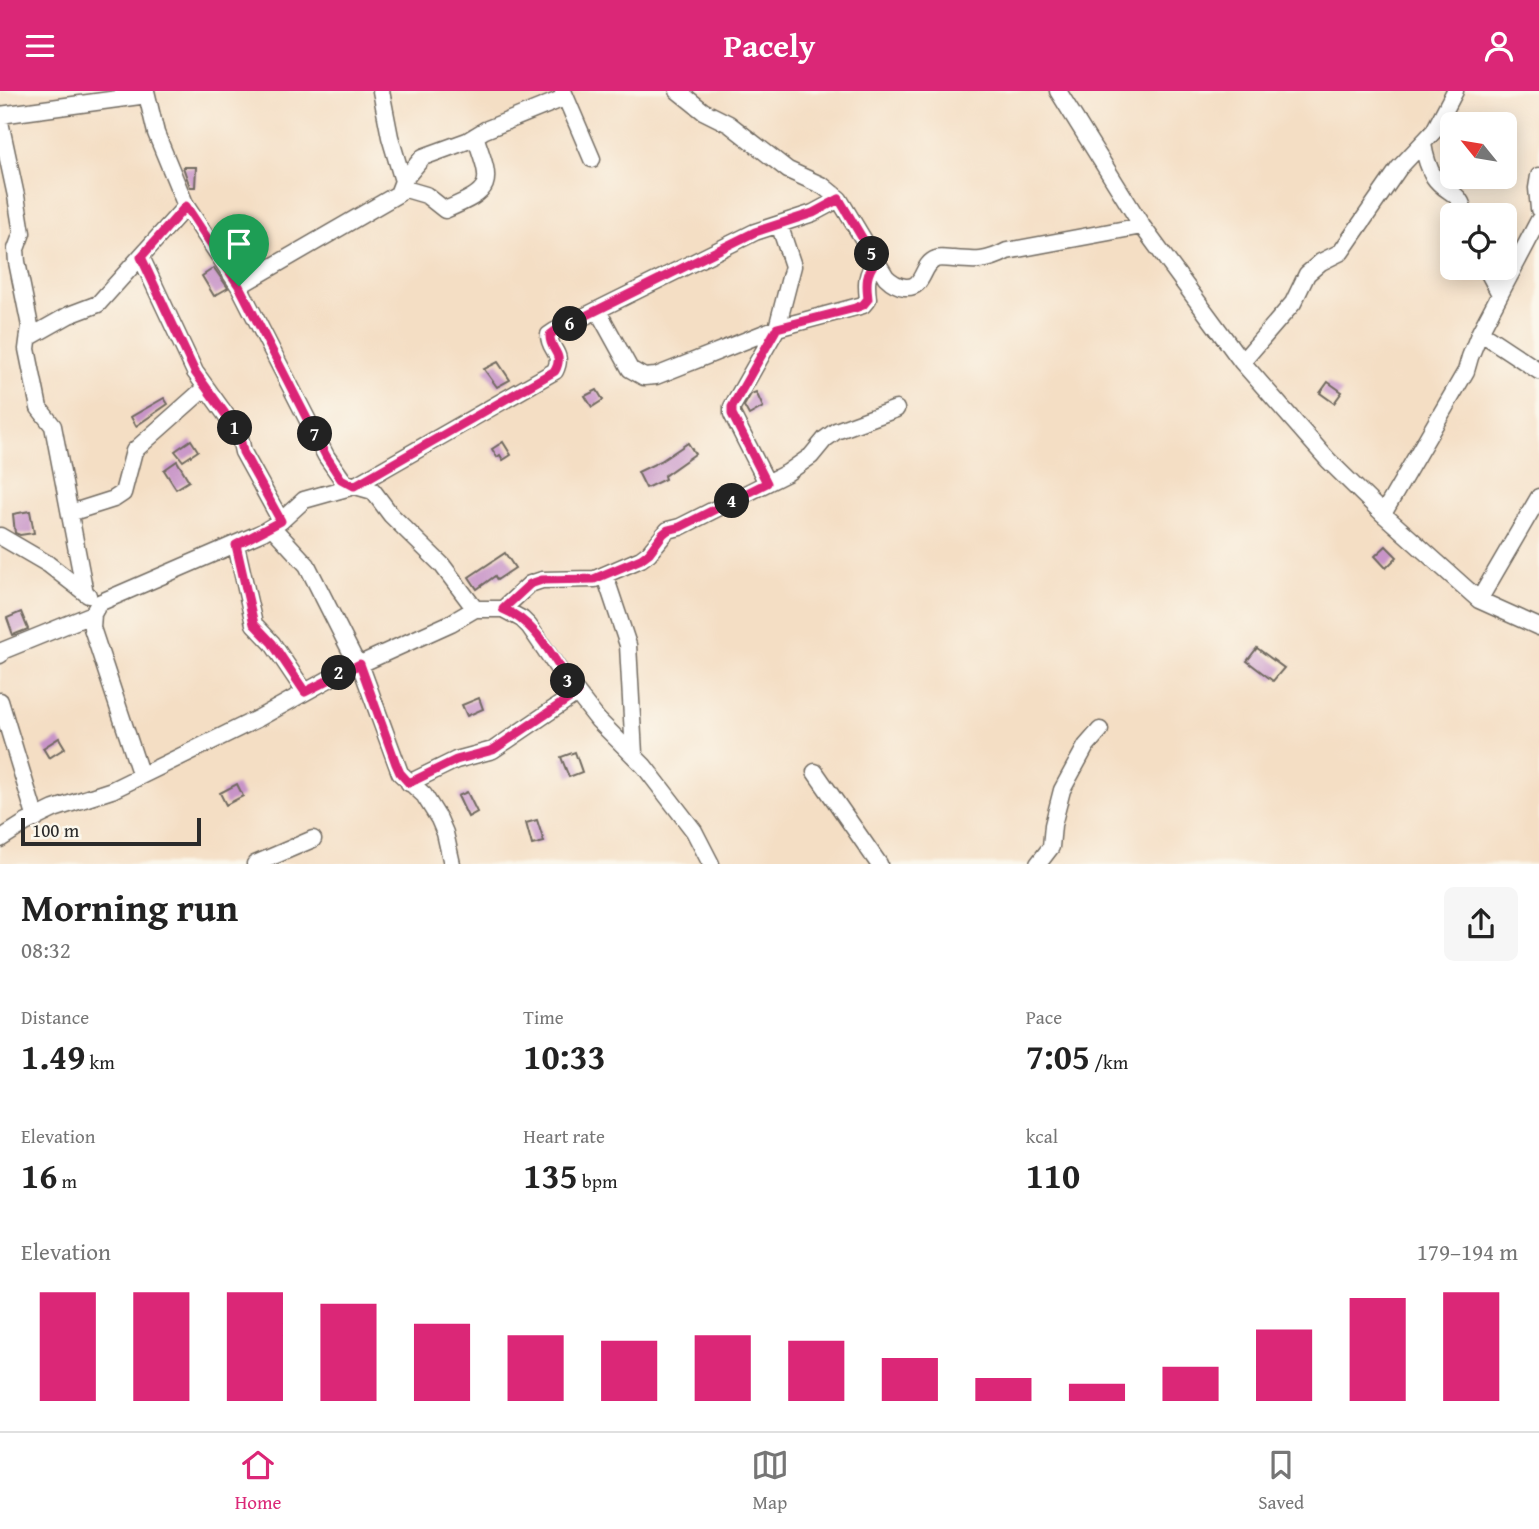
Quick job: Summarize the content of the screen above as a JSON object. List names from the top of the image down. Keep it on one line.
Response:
{"scale_bar":"100 m","north":"top left","page":{"header":"Pacely","pins":["5","6","1","7","4","2","3"],"scale":"100 m","heading":["Morning run","08:32"],"stats":[["Distance","1.49 km"],["Time","10:33"],["Pace","7:05 /km"],["Elevation","16 m"],["Heart rate","135 bpm"],["kcal","110"]],"chart":["Elevation","179–194 m"],"tabs":["Home","Map","Saved"]}}
